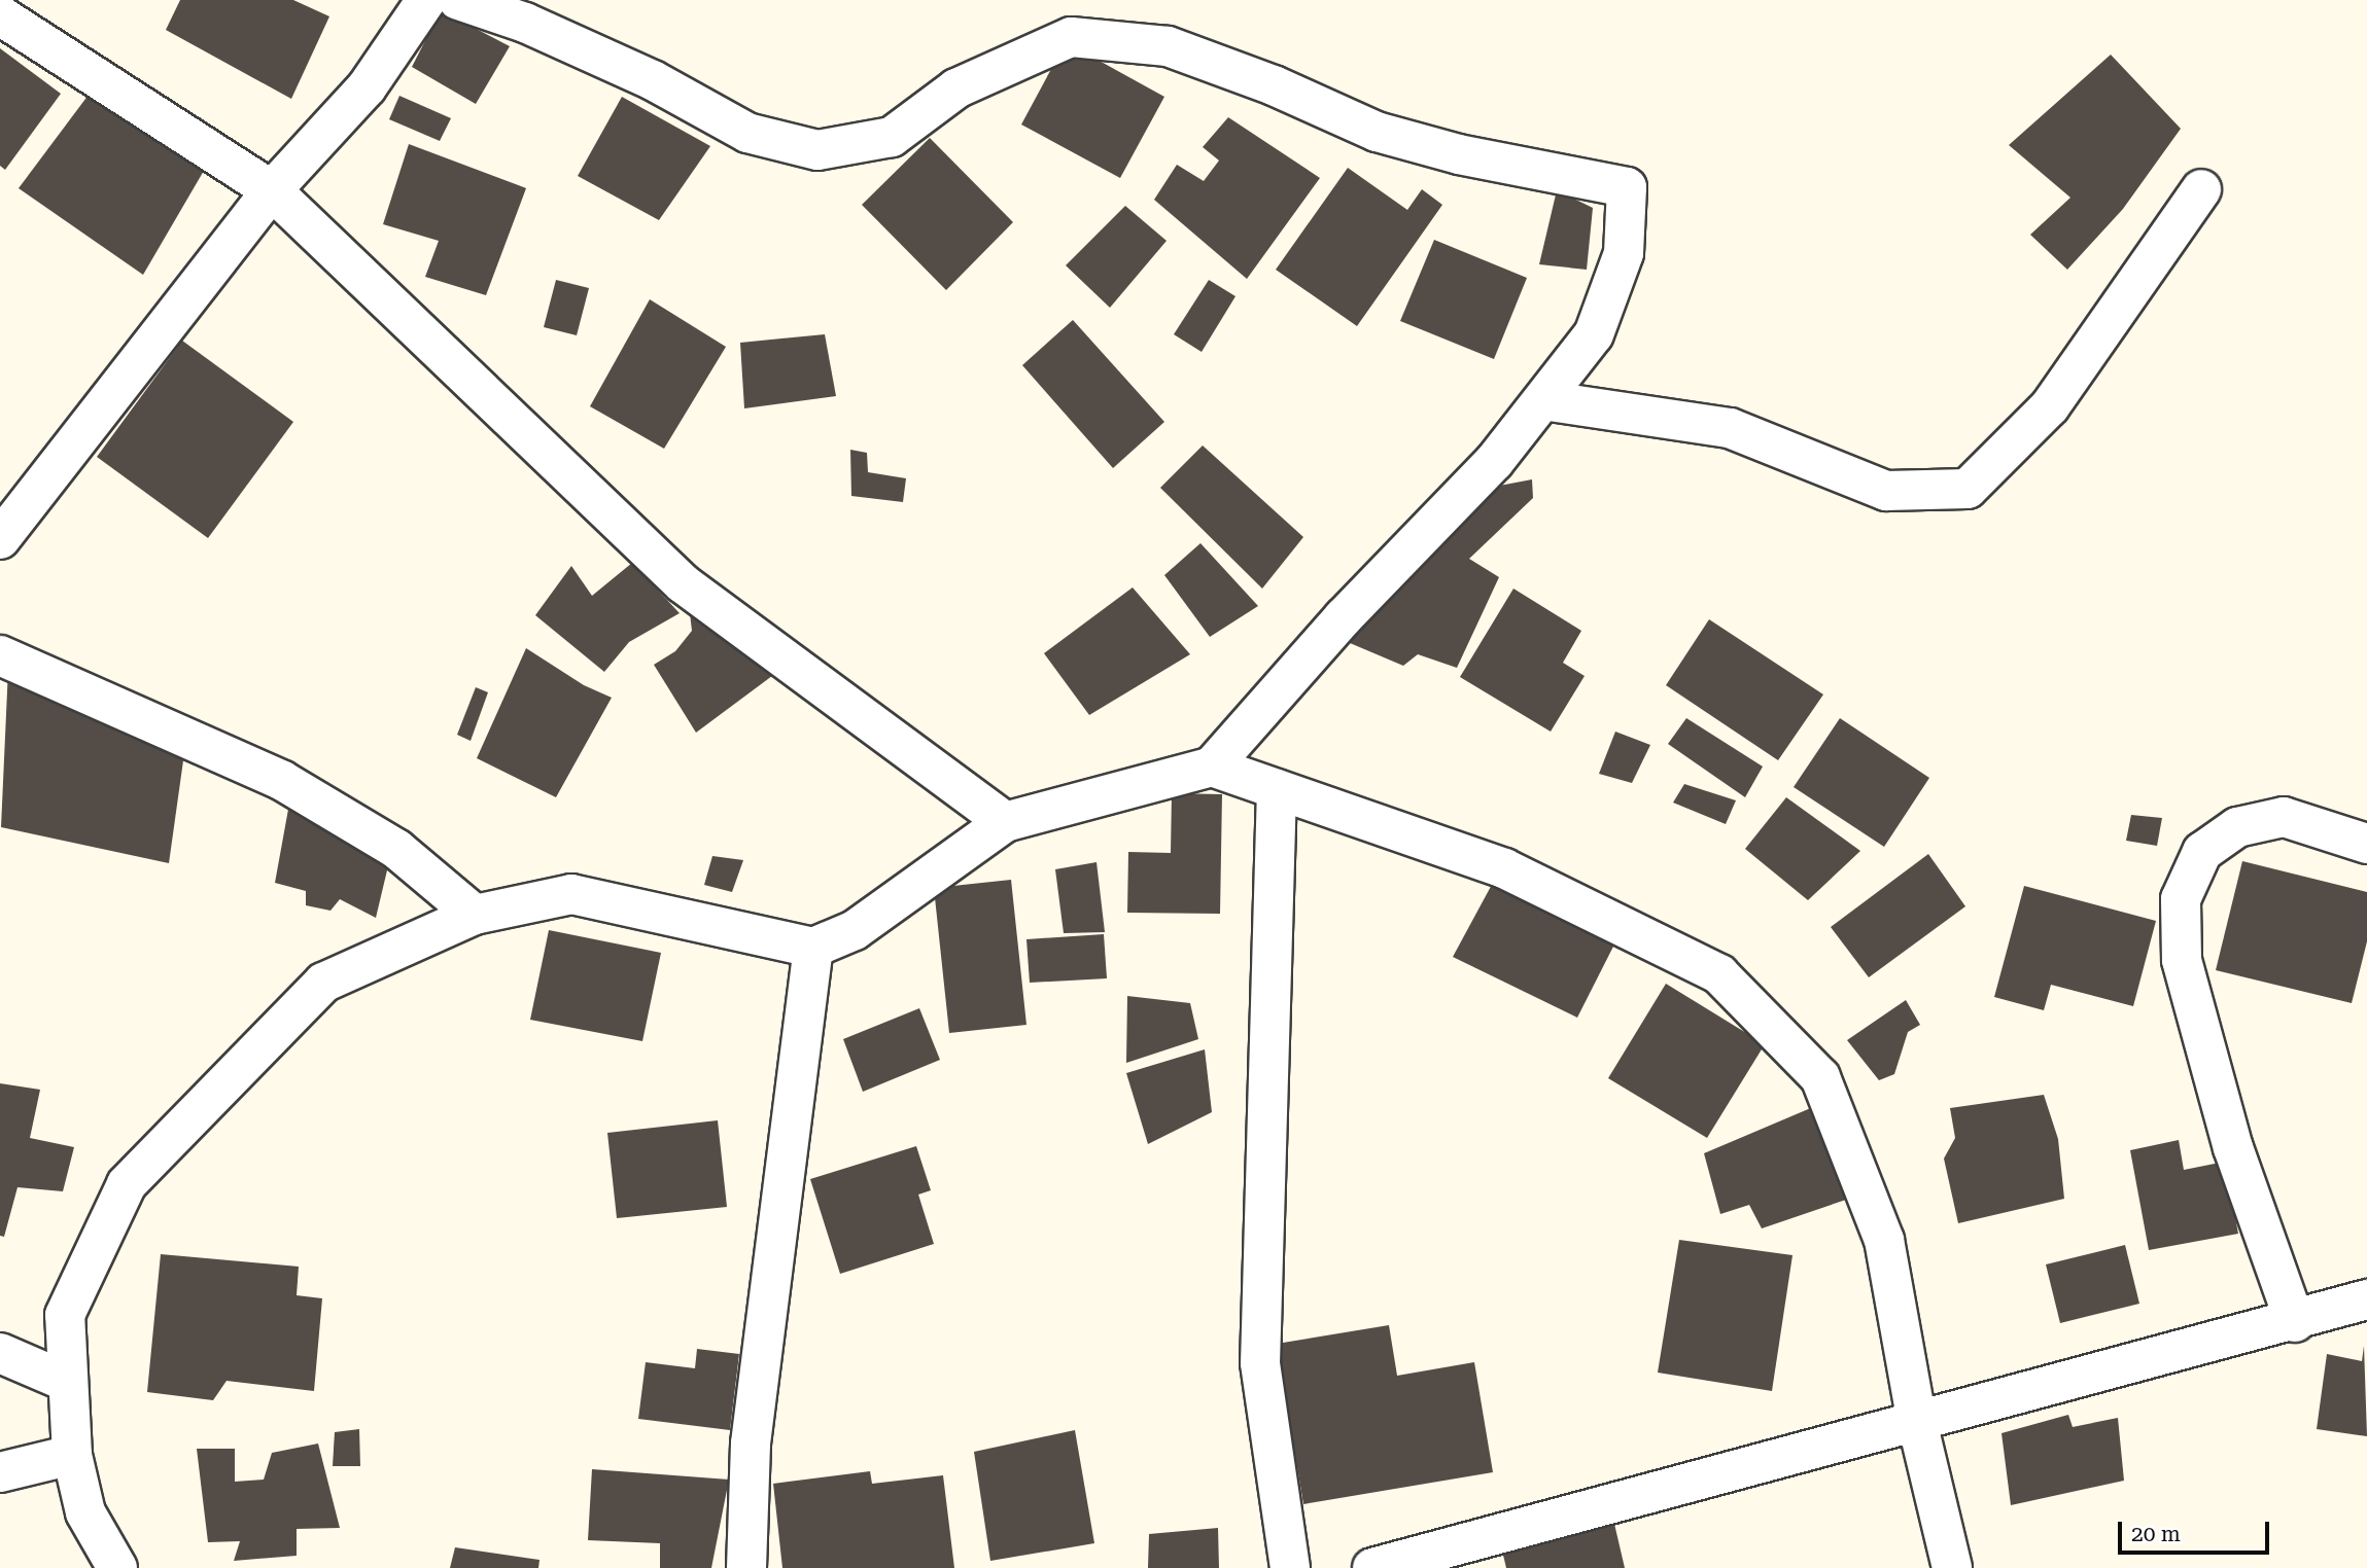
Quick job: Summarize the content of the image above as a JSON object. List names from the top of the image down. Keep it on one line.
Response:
{"scale_bar":"20 m"}
